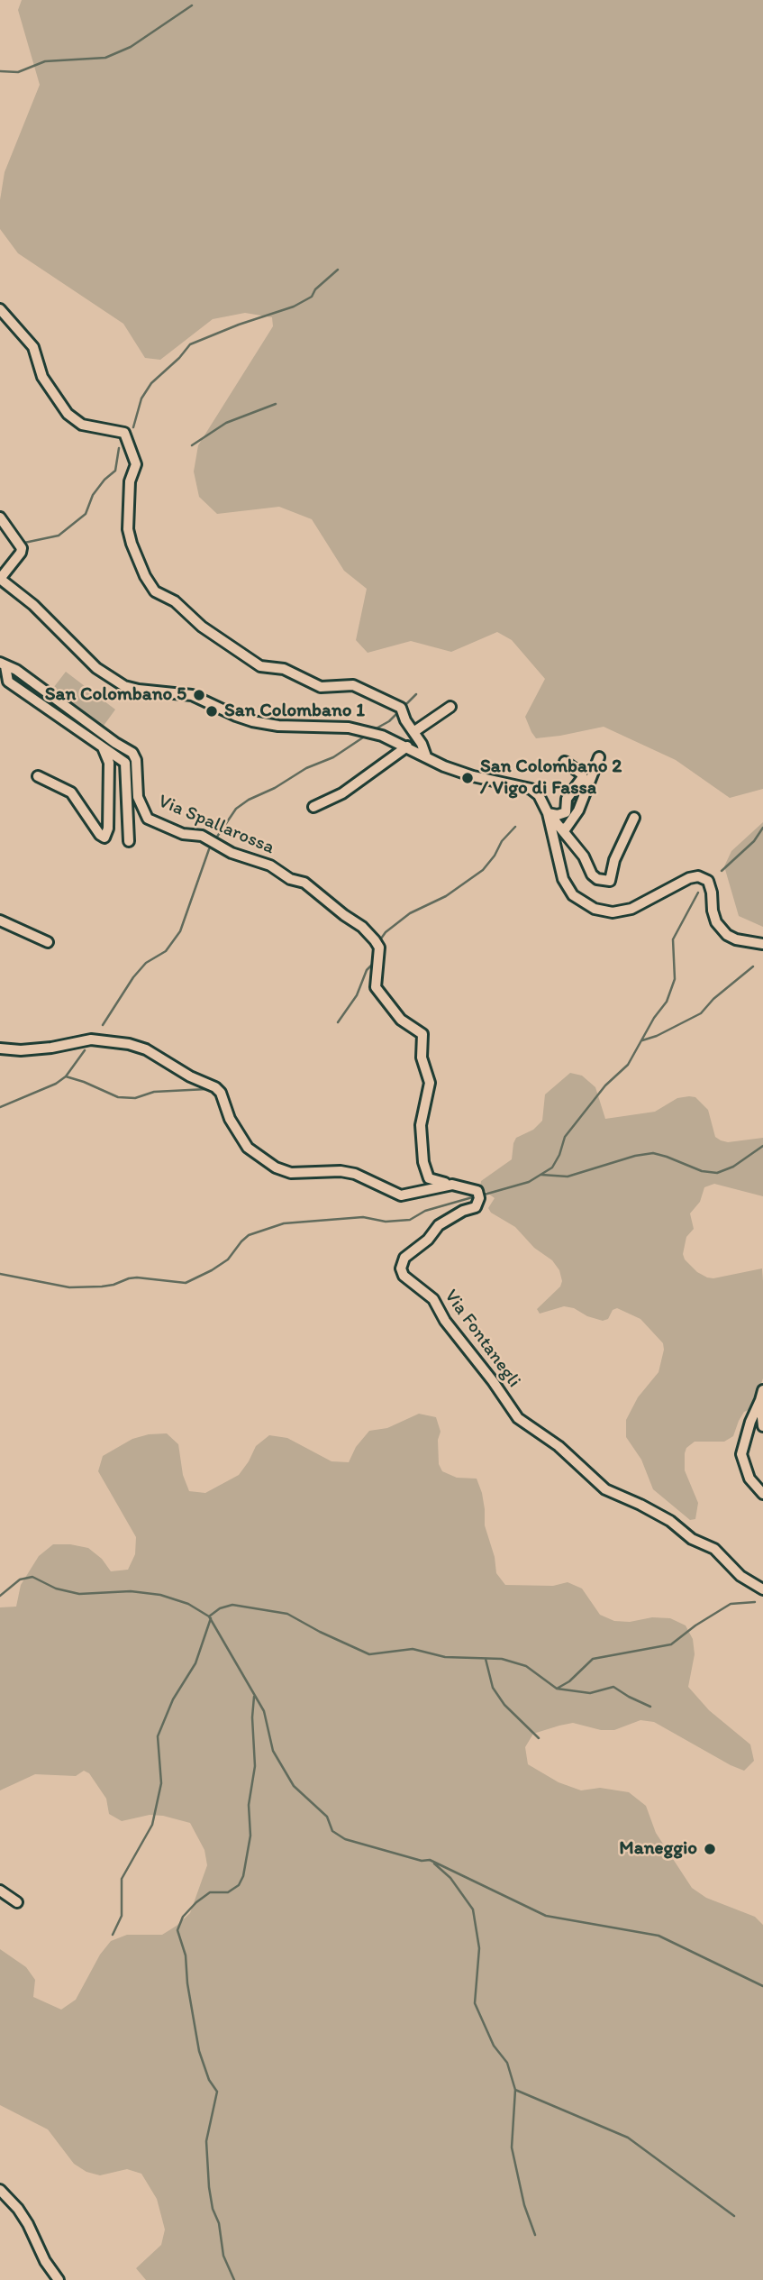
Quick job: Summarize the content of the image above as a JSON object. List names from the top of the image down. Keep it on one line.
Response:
{"streets":{"street":["Via Spallarossa","Via Fontanegli"]},"crossings":[["Via Spallarossa","Via Fontanegli"]],"places":["San Colombano 5","San Colombano 1","San Colombano 2 / Vigo di Fassa","Maneggio"]}
